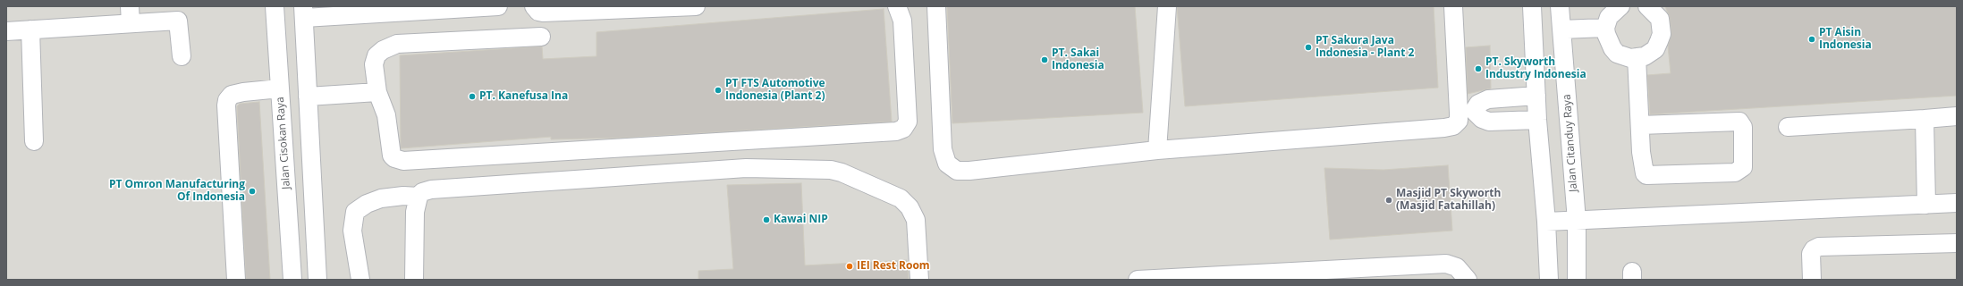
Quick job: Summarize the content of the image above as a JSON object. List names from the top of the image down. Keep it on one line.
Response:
{"streets":{"street":["Jalan Cisokan Raya","Jalan Citanduy Raya"]},"places":["PT Aisin Indonesia","PT Sakura Java Indonesia - Plant 2","PT. Sakai Indonesia","PT. Skyworth Industry Indonesia","PT FTS Automotive Indonesia (Plant 2)","PT. Kanefusa Ina","PT Omron Manufacturing Of Indonesia","Masjid PT Skyworth (Masjid Fatahillah)","Kawai NIP","IEI Rest Room"]}
